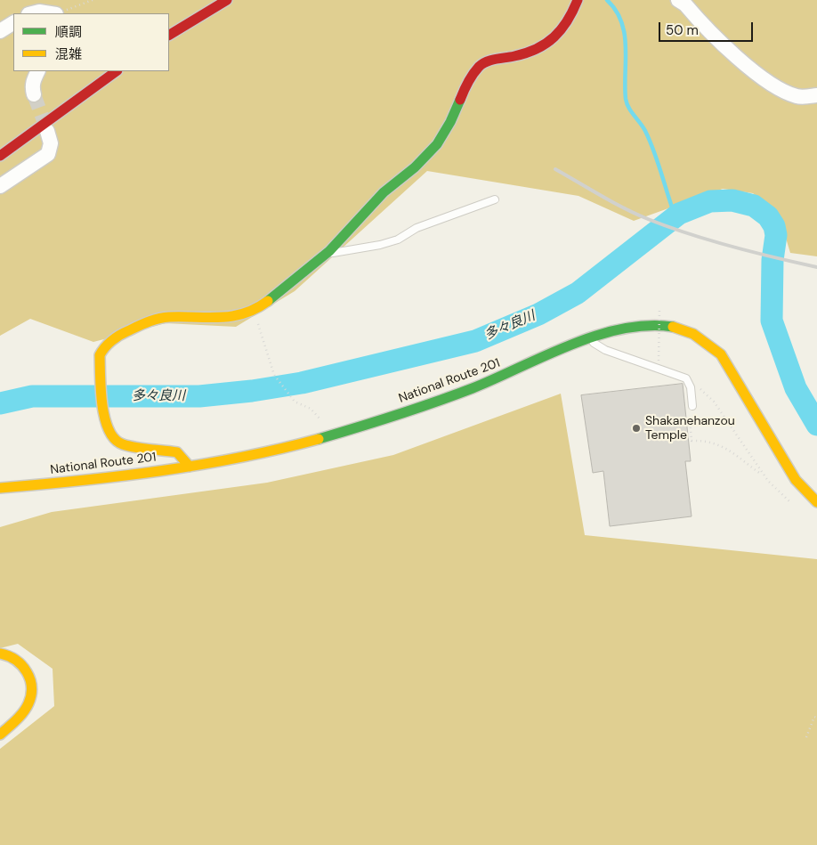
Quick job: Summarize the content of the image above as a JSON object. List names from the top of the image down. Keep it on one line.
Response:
{"streets":{"main road":["National Route 201"]},"water":["多々良川"],"places":["Shakanehanzou Temple"],"legend":["順調","混雑"],"scale_bar":"50 m"}
